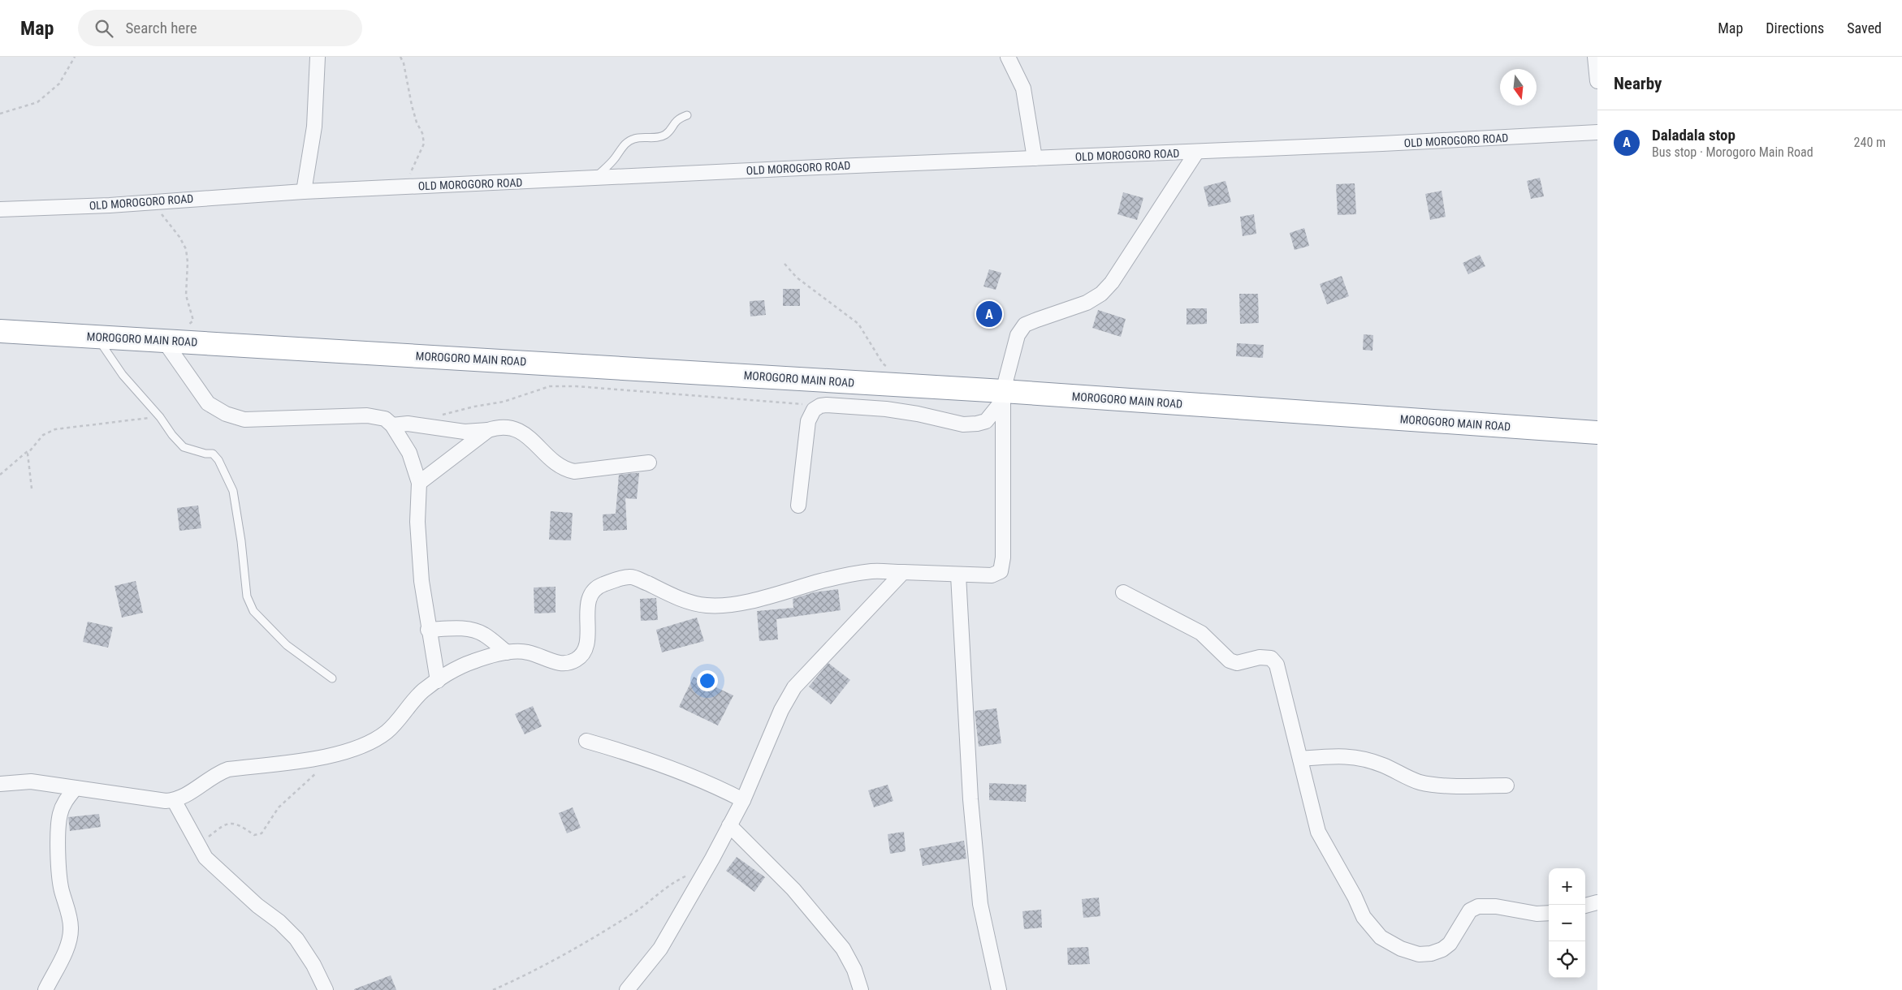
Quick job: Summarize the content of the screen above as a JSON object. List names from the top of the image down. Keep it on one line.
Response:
{"streets":{"highway":["MOROGORO MAIN ROAD"],"street":["OLD MOROGORO ROAD"]},"north":"bottom","page":{"header":"Map","search":"Search here","nav":["Map","Directions","Saved"],"heading":"Nearby","list":[{"mark":"A","name":"Daladala stop","note":"Bus stop · Morogoro Main Road","value":"240 m"}],"pins":"A","map_buttons":["+","−"]}}
